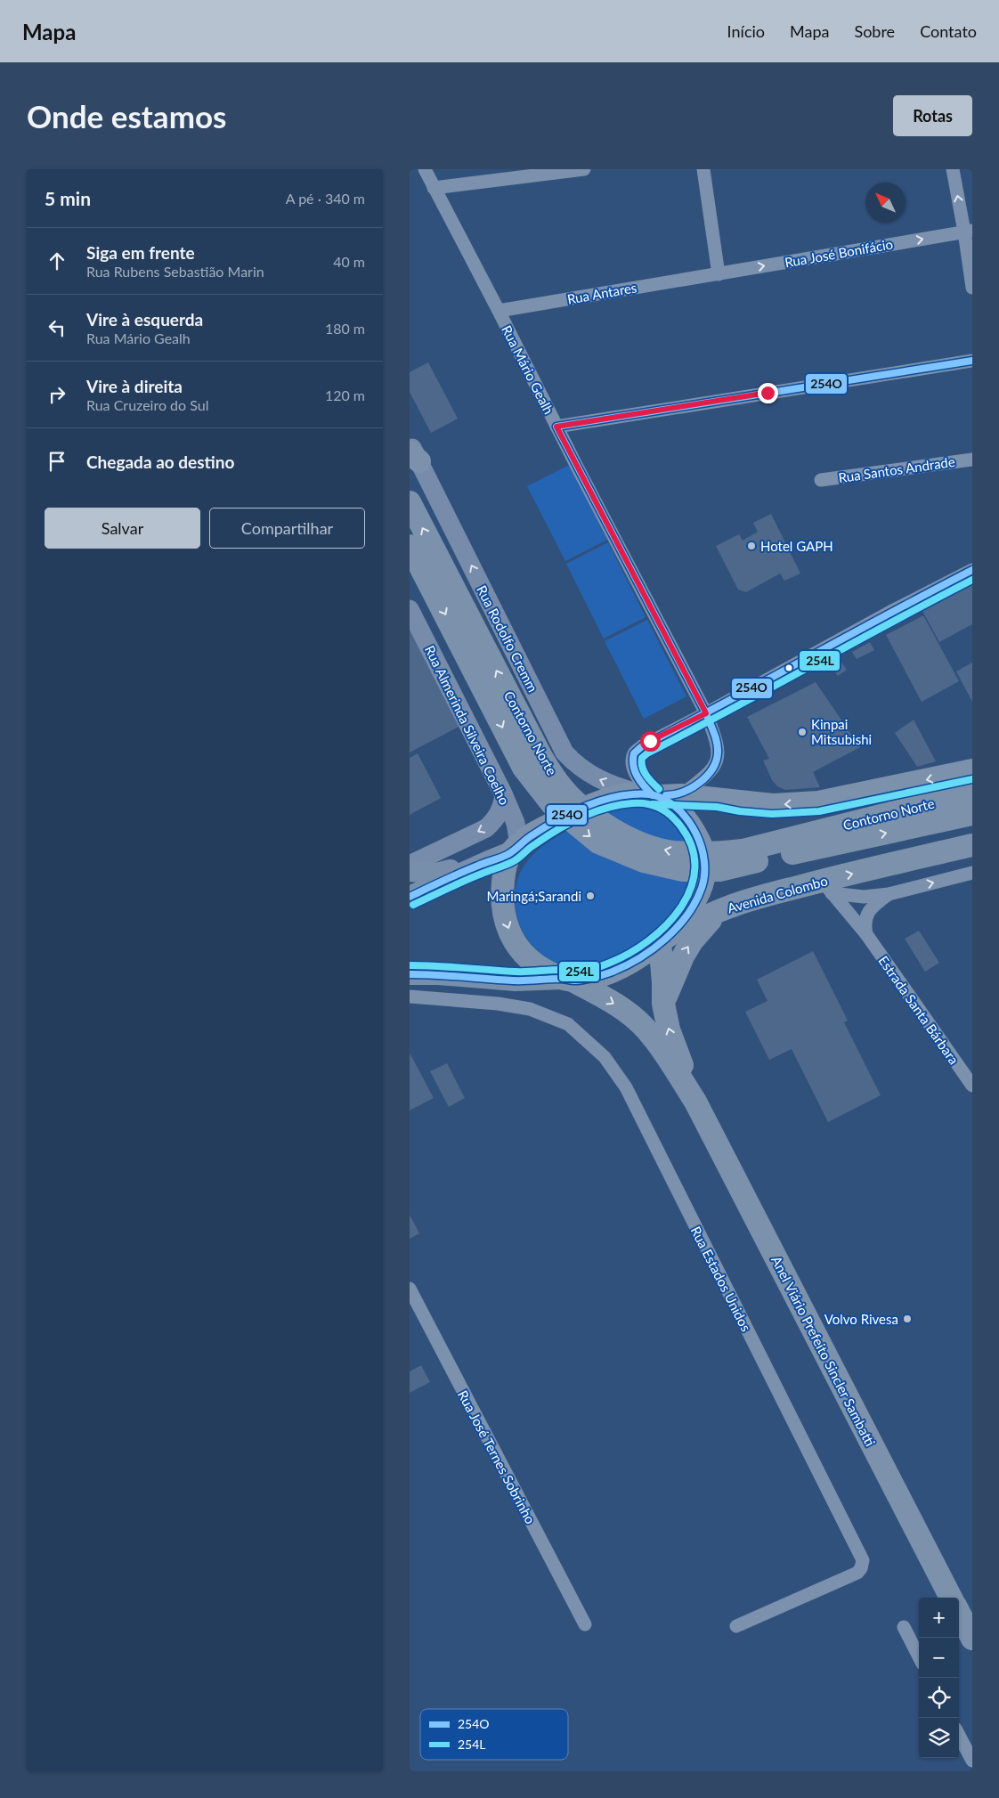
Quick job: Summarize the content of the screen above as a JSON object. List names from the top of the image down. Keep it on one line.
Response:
{"streets":{"highway":["Contorno Norte","Avenida Colombo","Anel Viário Prefeito Sincler Sambatti"],"street":["Rua José Bonifácio","Rua Antares","Rua Mário Gealh","Rua Santos Andrade","Rua Rodolfo Cremm","Rua Almerinda Silveira Coelho","Estrada Santa Bárbara","Rua Estados Unidos","Rua José Ternes Sobrinho"]},"crossings":[["Rua José Bonifácio","Rua Antares"],["Rua Antares","Rua Mário Gealh"],["Rua Almerinda Silveira Coelho","Anel Viário Prefeito Sincler Sambatti"],["Avenida Colombo","Estrada Santa Bárbara"],["Avenida Colombo","Anel Viário Prefeito Sincler Sambatti"]],"one_way":["Rua José Bonifácio","Rua Rodolfo Cremm"],"places":["Hotel GAPH","Kinpai Mitsubishi","Maringá;Sarandi","Volvo Rivesa"],"lines":["transit line 254O","transit line 254L"],"legend":["254O","254L"],"north":"top left","page":{"header":"Mapa","nav":["Início","Mapa","Sobre","Contato"],"buttons":["Rotas",["Salvar","Compartilhar"]],"title":"Onde estamos","heading":["5 min","A pé · 340 m"],"list":[["Siga em frente","Rua Rubens Sebastião Marin","40 m"],["Vire à esquerda","Rua Mário Gealh","180 m"],["Vire à direita","Rua Cruzeiro do Sul","120 m"],"Chegada ao destino"],"map_buttons":["+","−"]}}
